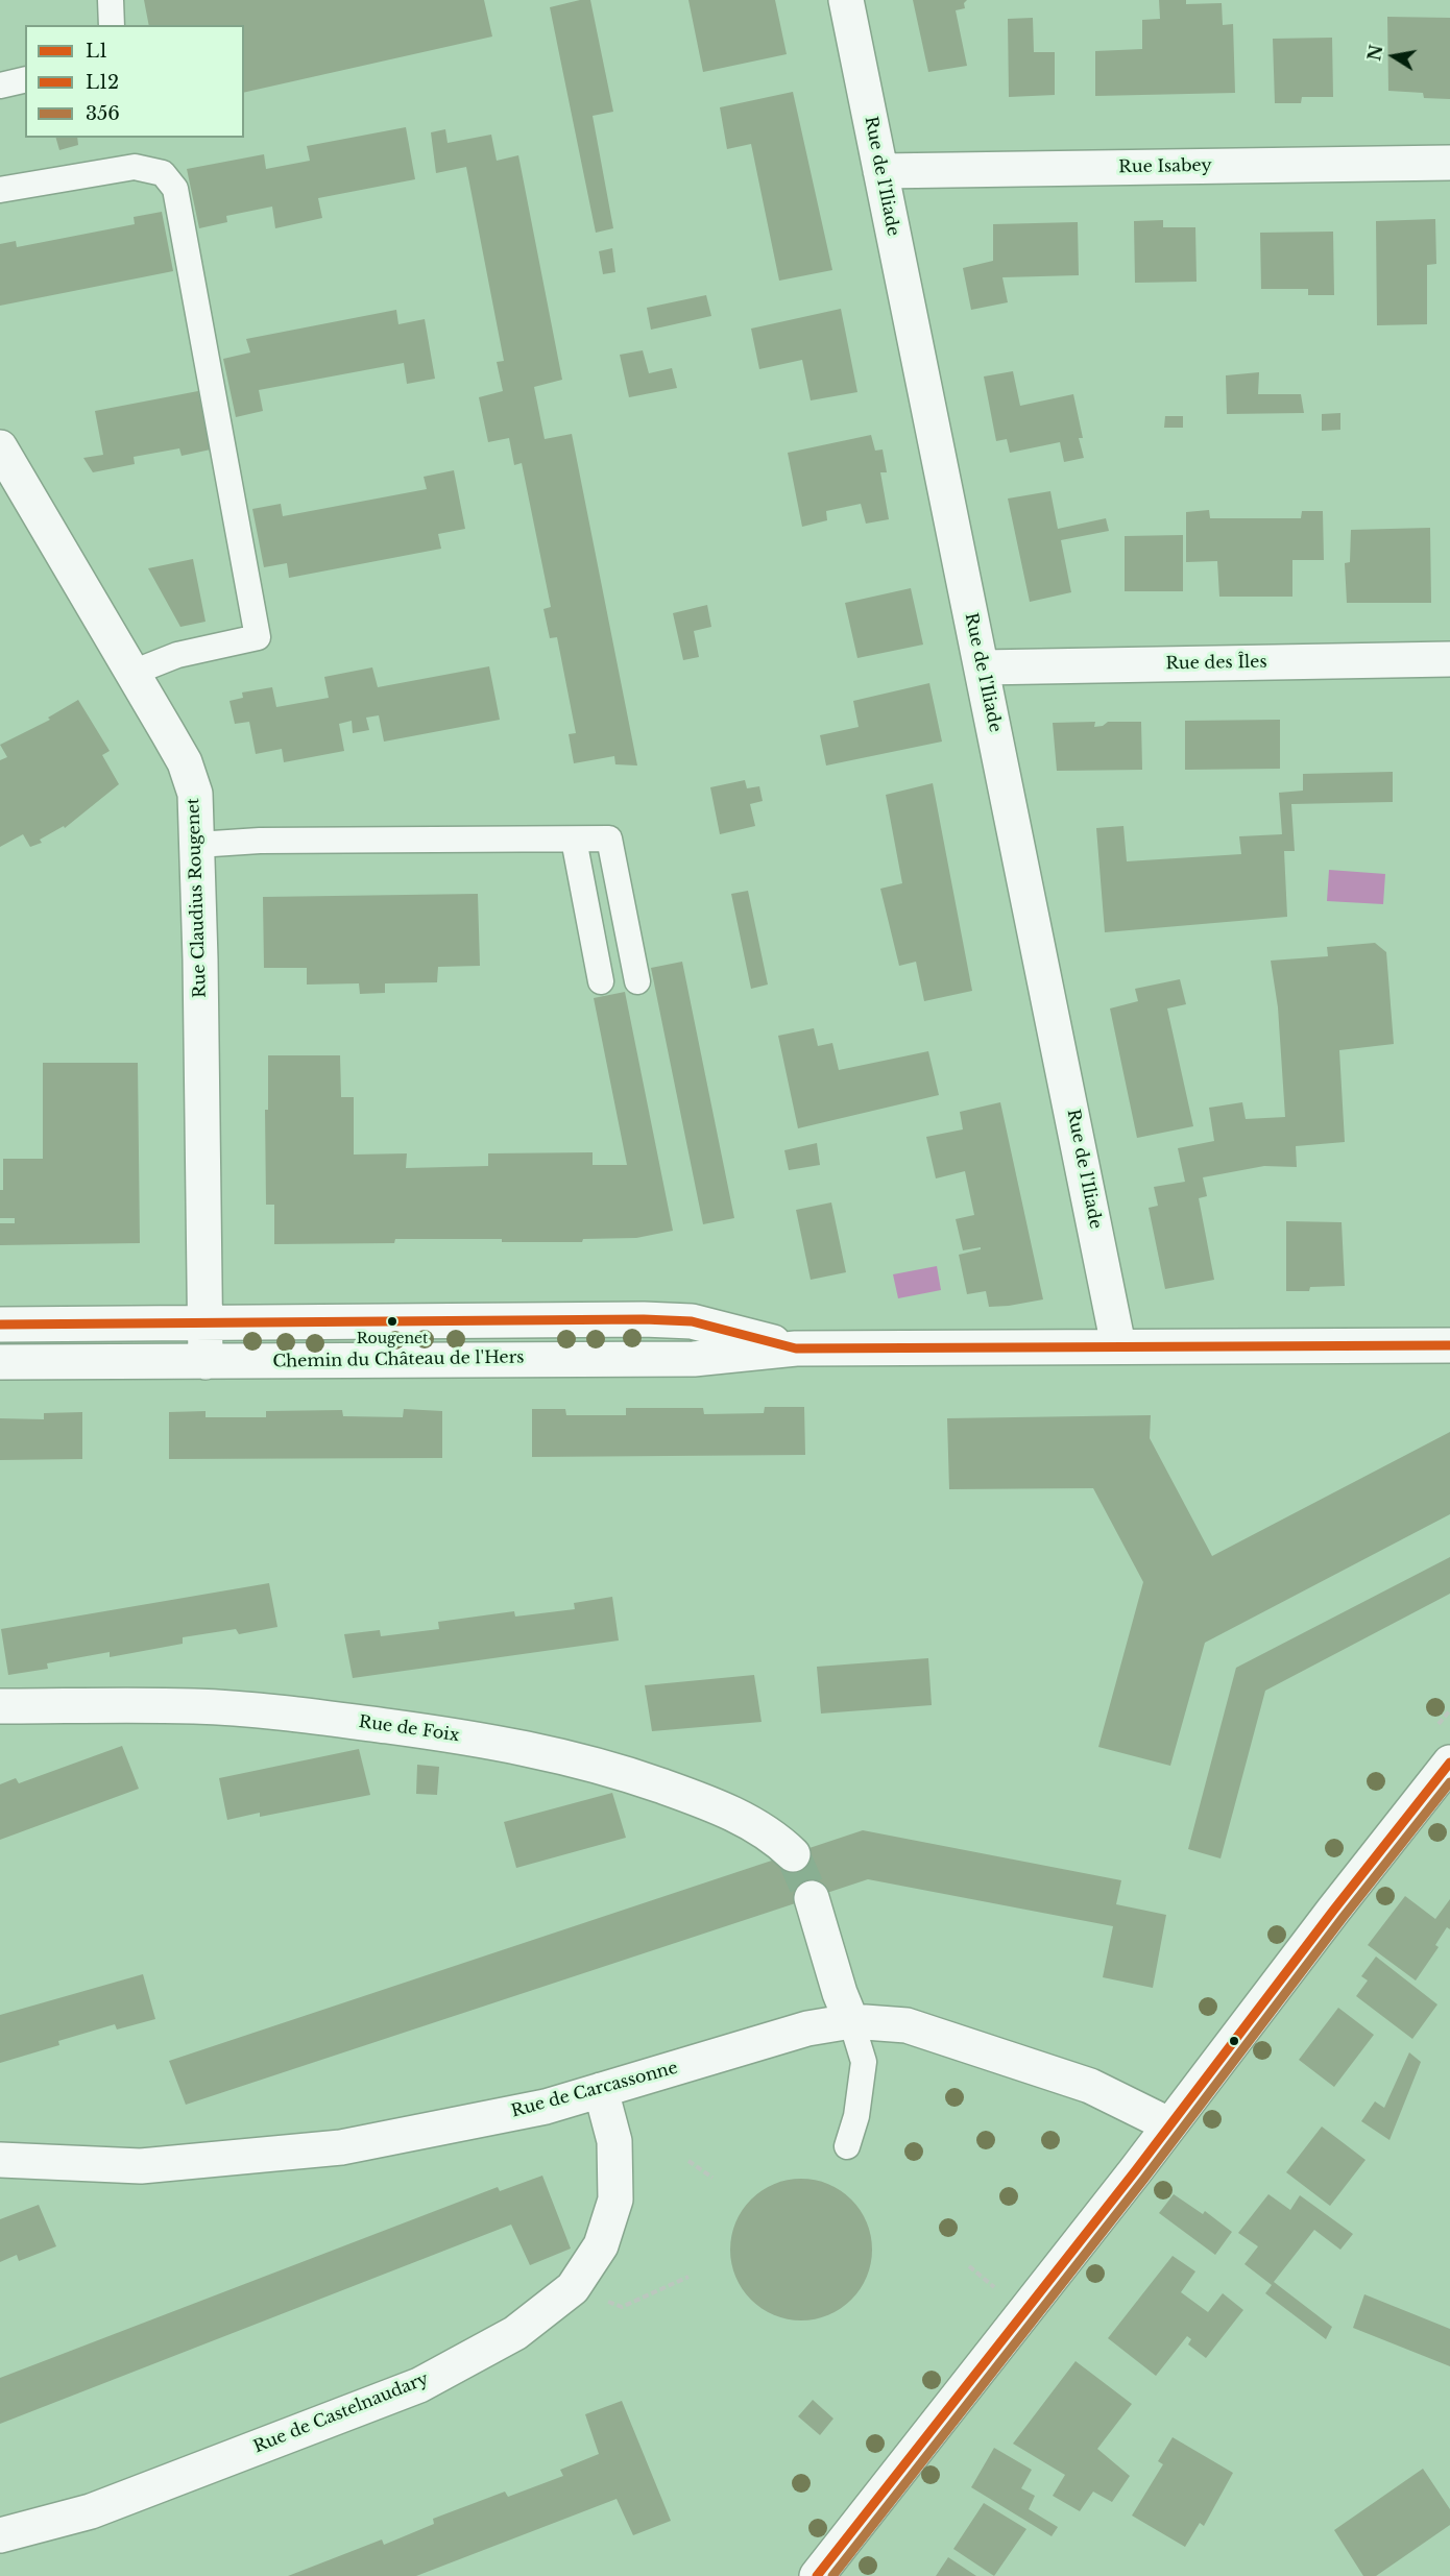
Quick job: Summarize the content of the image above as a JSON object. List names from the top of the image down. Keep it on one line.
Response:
{"streets":{"street":["Rue Isabey","Rue de l'Iliade","Rue des Îles","Rue Claudius Rougenet","Chemin du Château de l'Hers","Rue de Foix","Rue de Carcassonne","Rue de Castelnaudary"]},"crossings":[["Rue Isabey","Rue de l'Iliade"],["Rue de l'Iliade","Rue des Îles"],["Rue de l'Iliade","Chemin du Château de l'Hers"],["Rue Claudius Rougenet","Chemin du Château de l'Hers"],["Rue de Carcassonne","Rue de Castelnaudary"]],"places":["Rougenet"],"lines":["transit line L12","transit line L1","transit line 356"],"legend":["L1","L12","356"],"north":"left"}
